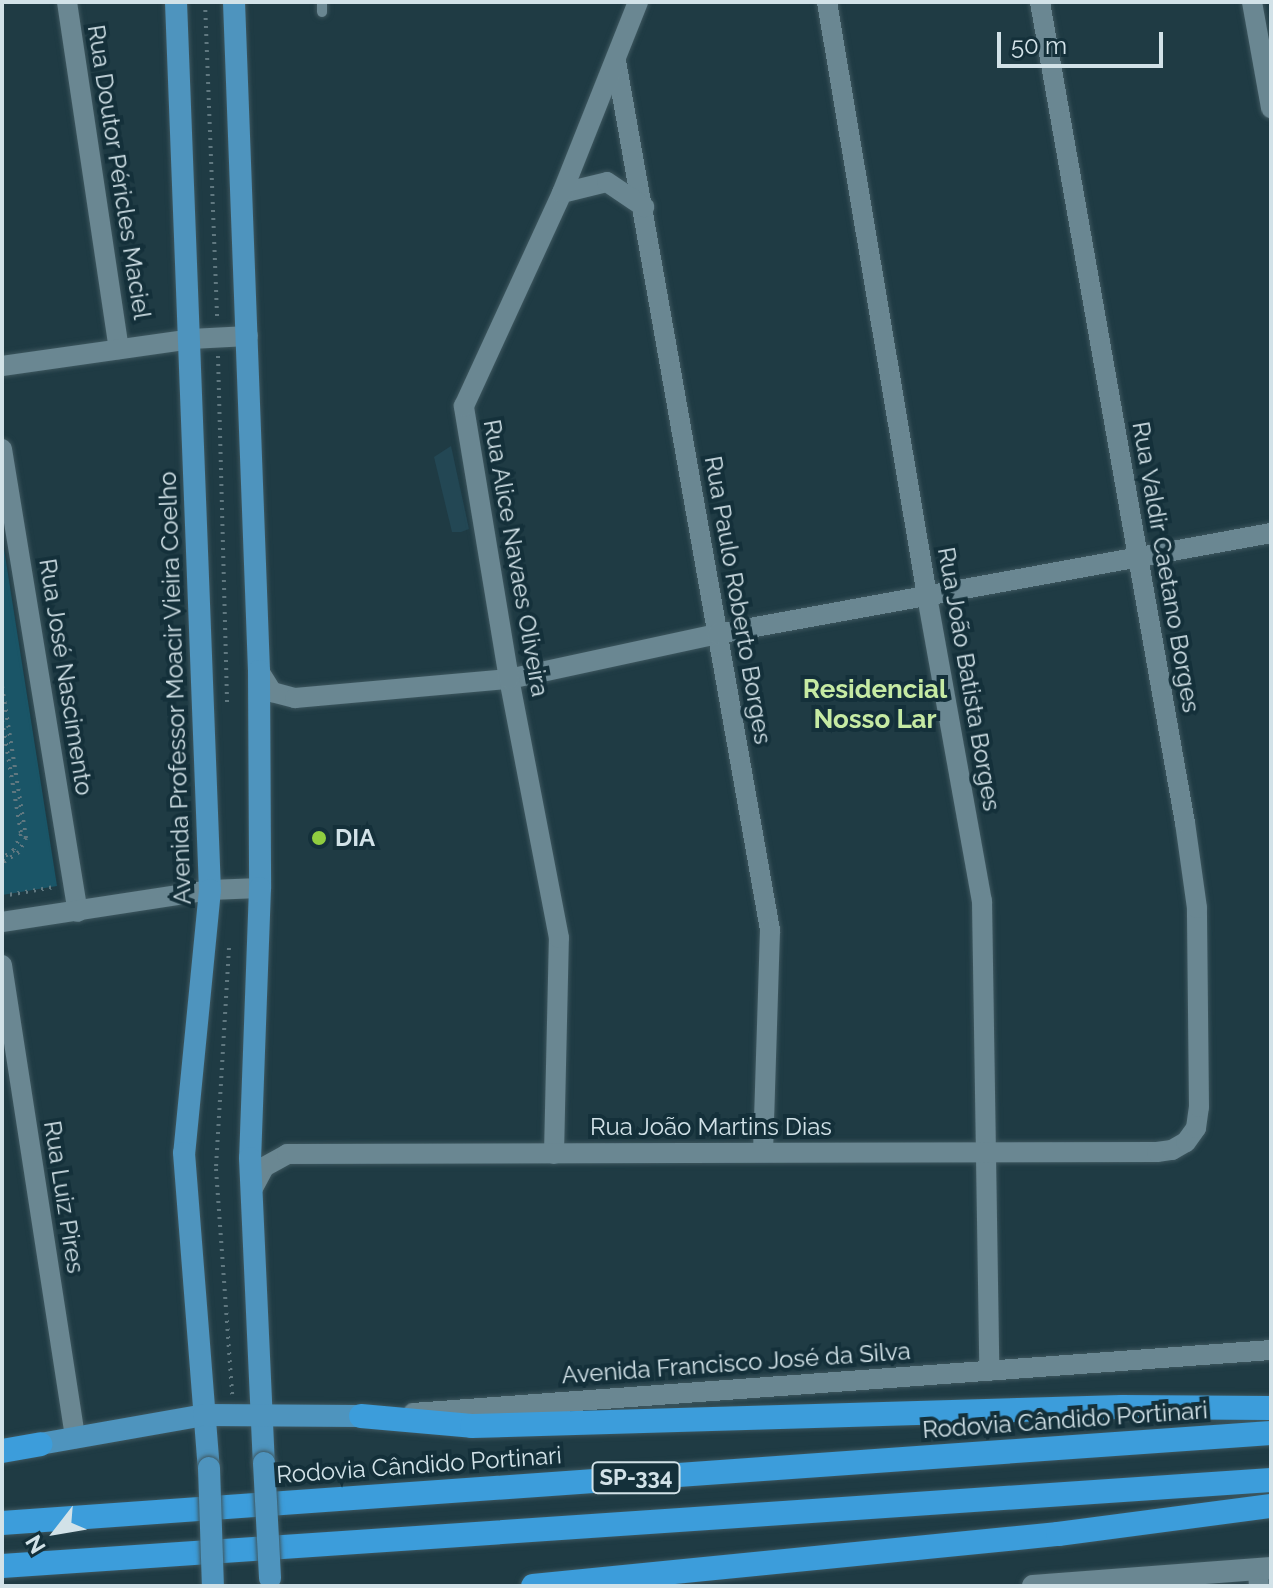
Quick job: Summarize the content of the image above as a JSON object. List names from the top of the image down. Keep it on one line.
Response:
{"streets":{"highway":["Rodovia Cândido Portinari","SP-334"],"main road":["Avenida Professor Moacir Vieira Coelho","Avenida Francisco José da Silva"],"street":["Rua Doutor Péricles Maciel","Rua Alice Navaes Oliveira","Rua Valdir Caetano Borges","Rua Paulo Roberto Borges","Rua José Nascimento","Rua João Batista Borges","Rua João Martins Dias","Rua Luiz Pires"]},"crossings":[["Rua Alice Navaes Oliveira","Rua Paulo Roberto Borges"],["Rua Alice Navaes Oliveira","Rua João Martins Dias"],["Rua Valdir Caetano Borges","Rua João Martins Dias"],["Rua Paulo Roberto Borges","Rua João Martins Dias"],["Rua João Batista Borges","Rua João Martins Dias"],["Rua João Batista Borges","Avenida Francisco José da Silva"],["Avenida Professor Moacir Vieira Coelho","Avenida Francisco José da Silva"],["Rua Luiz Pires","Avenida Francisco José da Silva"]],"districts":["Residencial Nosso Lar"],"places":["DIA"],"scale_bar":"50 m","north":"bottom left"}
